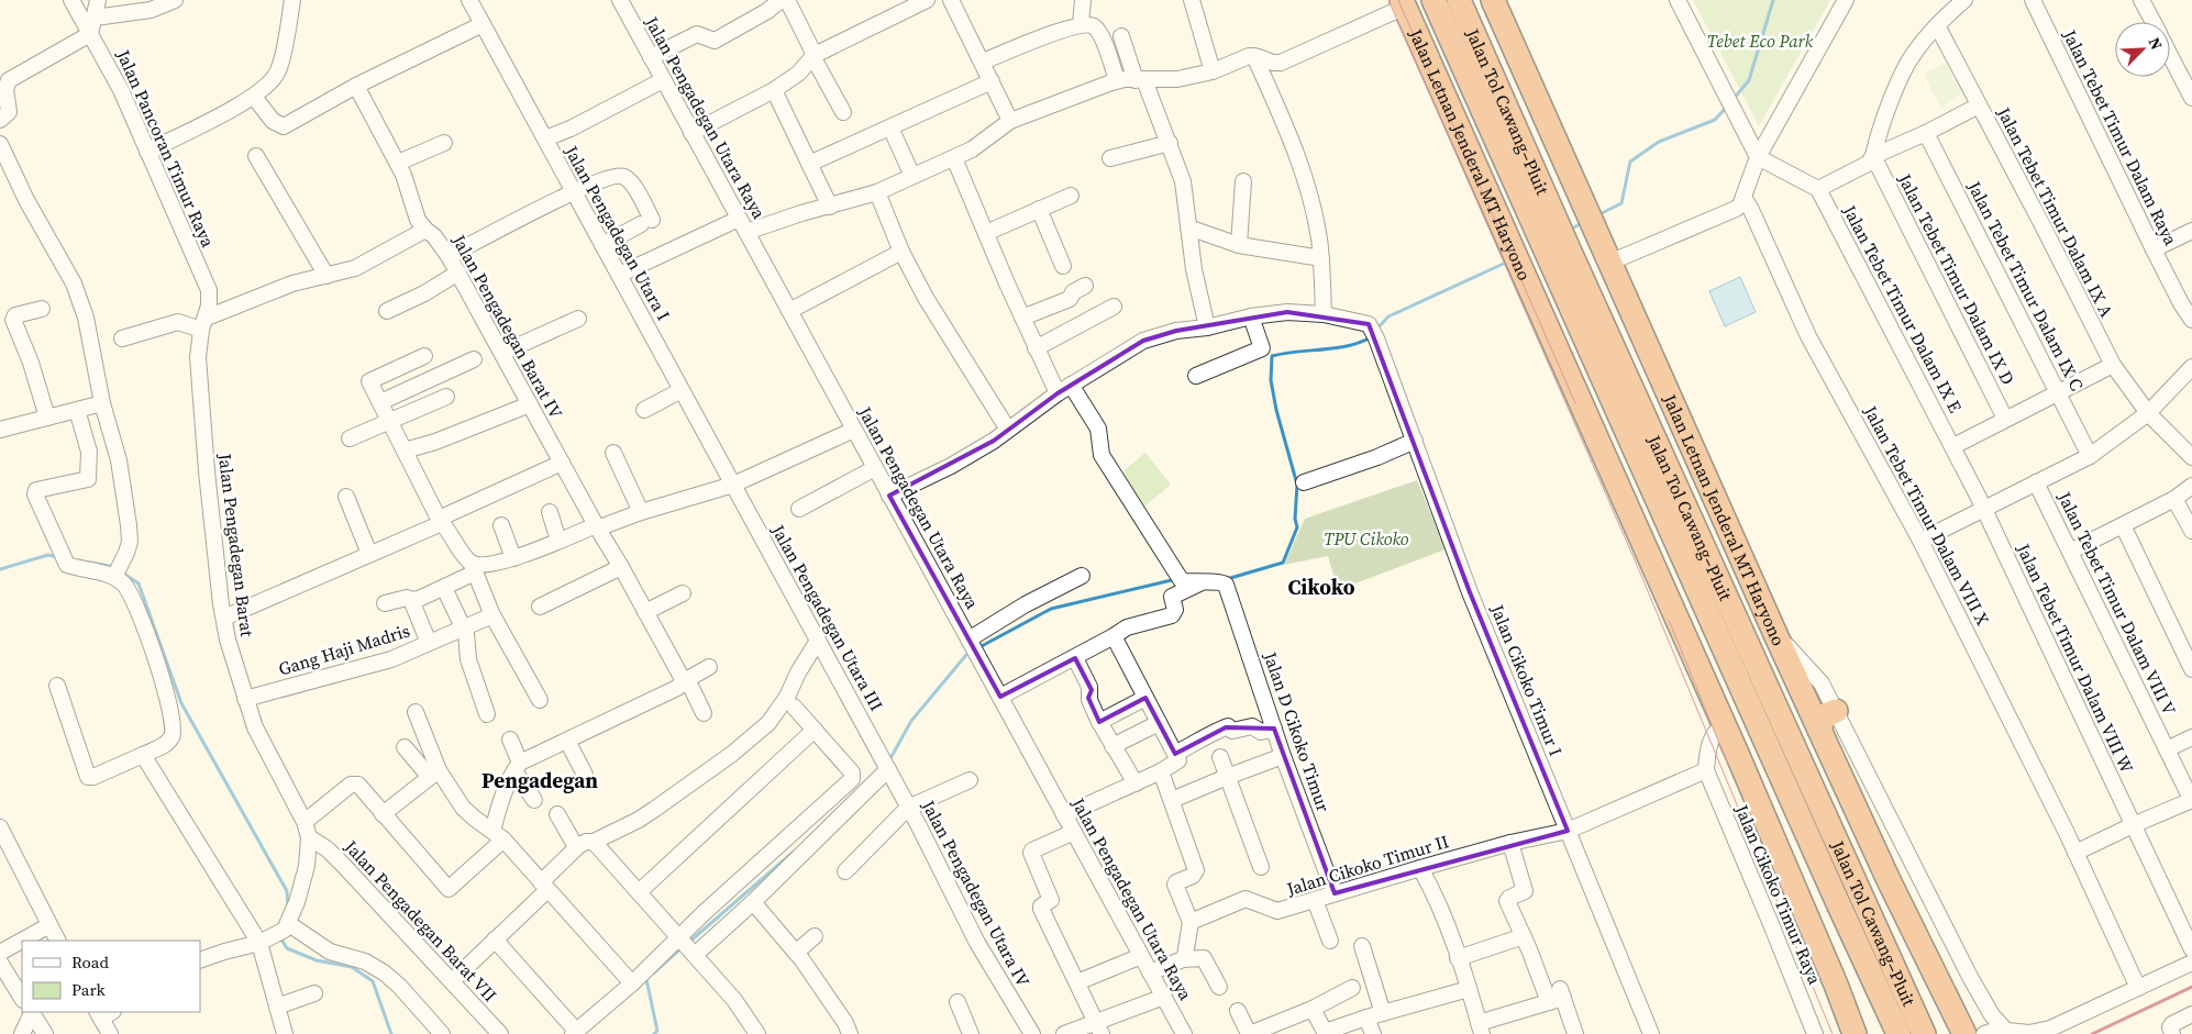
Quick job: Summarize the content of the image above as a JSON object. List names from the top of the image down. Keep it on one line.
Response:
{"streets":{"highway":["Jalan Tol Cawang–Pluit","Jalan Letnan Jenderal MT Haryono"],"street":["Jalan Pengadegan Utara Raya","Jalan Tebet Timur Dalam Raya","Jalan Pancoran Timur Raya","Jalan Tebet Timur Dalam IX A","Jalan Pengadegan Utara I","Jalan Tebet Timur Dalam IX D","Jalan Tebet Timur Dalam IX C","Jalan Tebet Timur Dalam IX E","Jalan Pengadegan Barat IV","Jalan Tebet Timur Dalam VIII X","Jalan Pengadegan Barat","Jalan Tebet Timur Dalam VIII V","Jalan Pengadegan Utara III","Gang Haji Madris","Jalan Tebet Timur Dalam VIII W","Jalan Cikoko Timur I","Jalan D Cikoko Timur","Jalan Cikoko Timur II","Jalan Pengadegan Utara IV","Jalan Cikoko Timur Raya","Jalan Pengadegan Barat VII"]},"crossings":[["Jalan Pancoran Timur Raya","Jalan Pengadegan Barat"],["Jalan Pengadegan Utara I","Jalan Pengadegan Utara III"],["Jalan Tebet Timur Dalam IX E","Jalan Tebet Timur Dalam VIII W"],["Jalan Pengadegan Barat","Gang Haji Madris"],["Jalan Pengadegan Barat","Jalan Pengadegan Barat VII"],["Jalan Pengadegan Utara III","Jalan Pengadegan Utara IV"],["Jalan Cikoko Timur I","Jalan Cikoko Timur II"],["Jalan D Cikoko Timur","Jalan Cikoko Timur II"],["Jalan Cikoko Timur II","Jalan Cikoko Timur Raya"]],"districts":["Cikoko","Pengadegan"],"parks":["Tebet Eco Park","TPU Cikoko"],"legend":["Road","Park"],"north":"top right"}
